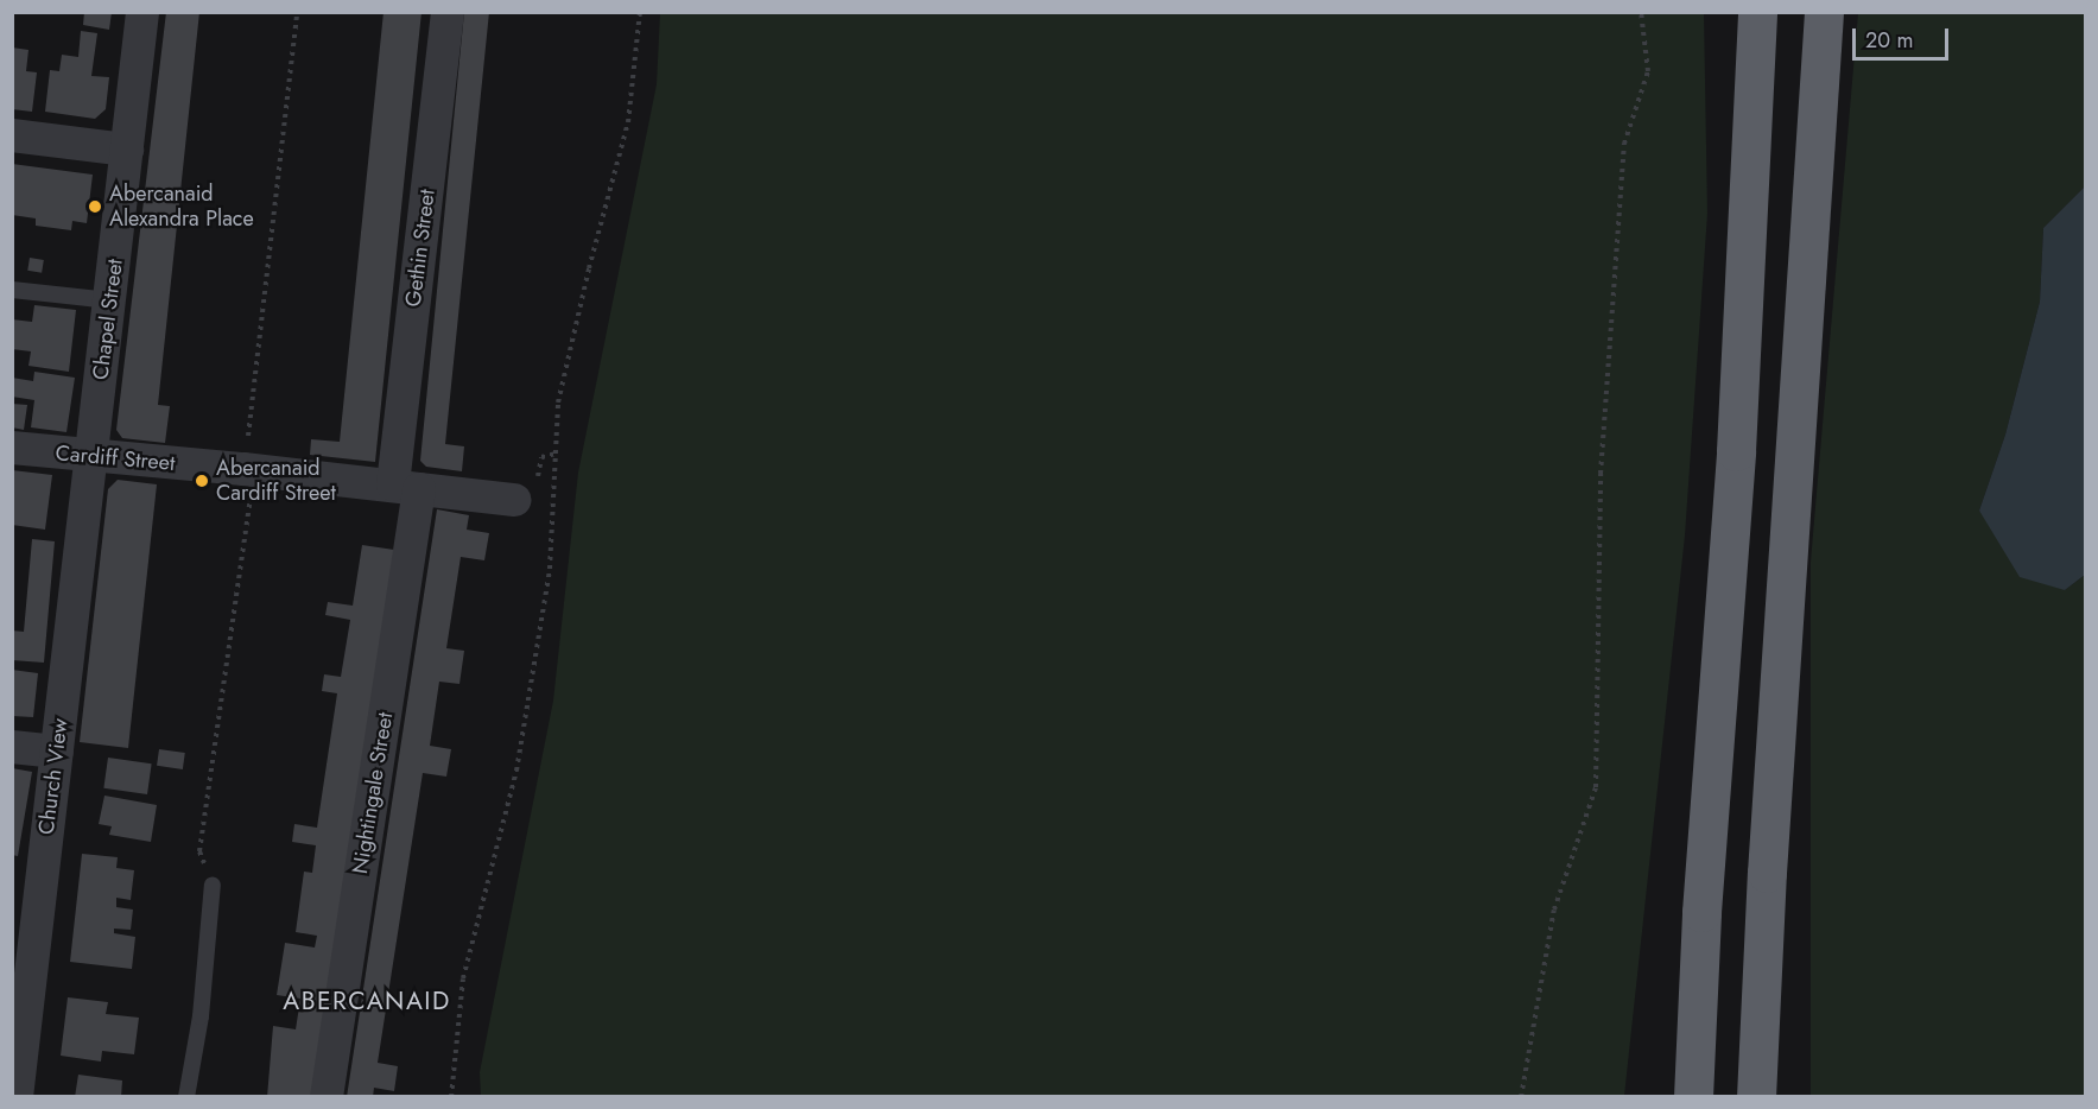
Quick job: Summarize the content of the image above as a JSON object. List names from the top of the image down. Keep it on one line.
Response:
{"streets":{"street":["Gethin Street","Chapel Street","Cardiff Street","Church View","Nightingale Street"]},"crossings":[["Gethin Street","Cardiff Street"],["Gethin Street","Nightingale Street"],["Chapel Street","Cardiff Street"],["Chapel Street","Church View"],["Cardiff Street","Church View"],["Cardiff Street","Nightingale Street"]],"districts":["ABERCANAID"],"places":["Abercanaid Alexandra Place","Abercanaid Cardiff Street"],"scale_bar":"20 m"}
